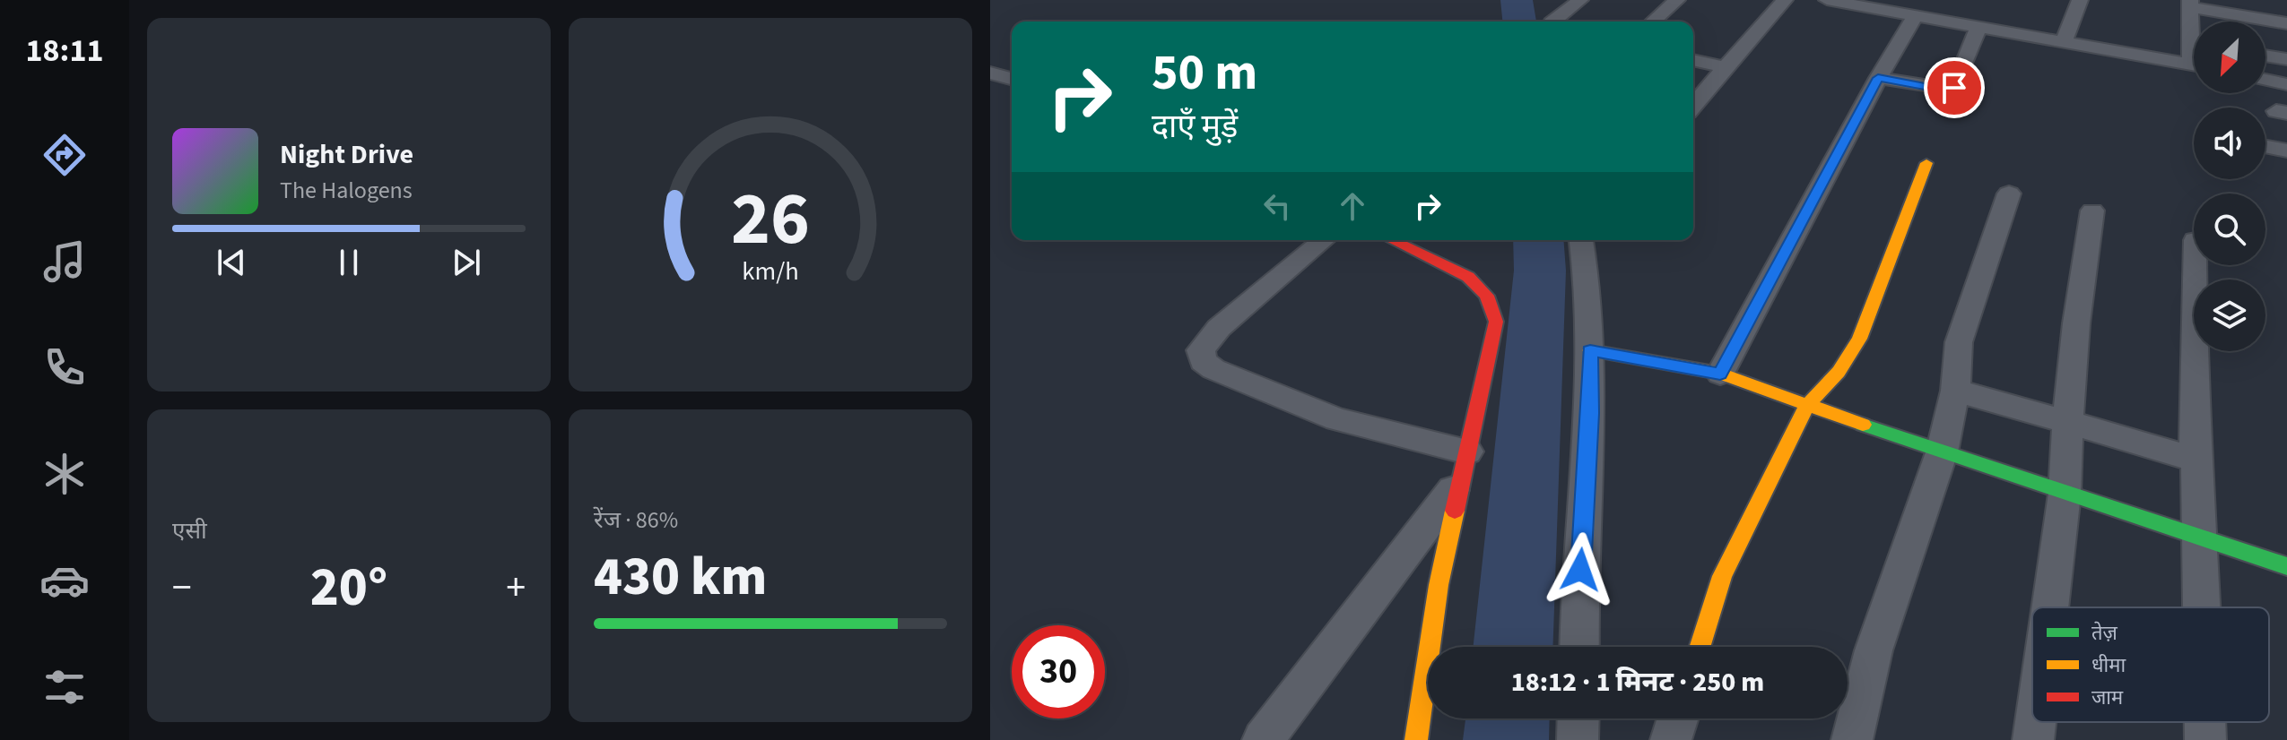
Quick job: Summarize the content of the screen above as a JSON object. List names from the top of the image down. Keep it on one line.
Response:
{"legend":["तेज़","धीमा","जाम"],"north":"bottom left","page":{"tabs":"18:11","turn":["50 m","दाएँ मुड़ें"],"song":["Night Drive","The Halogens"],"tile":["एसी",["रेंज · 86%","430 km"]],"heat":["−","20°","+"],"limit":"30","trip":"18:12 · 1 मिनट · 250 m","gauge":["26","km/h"]}}
